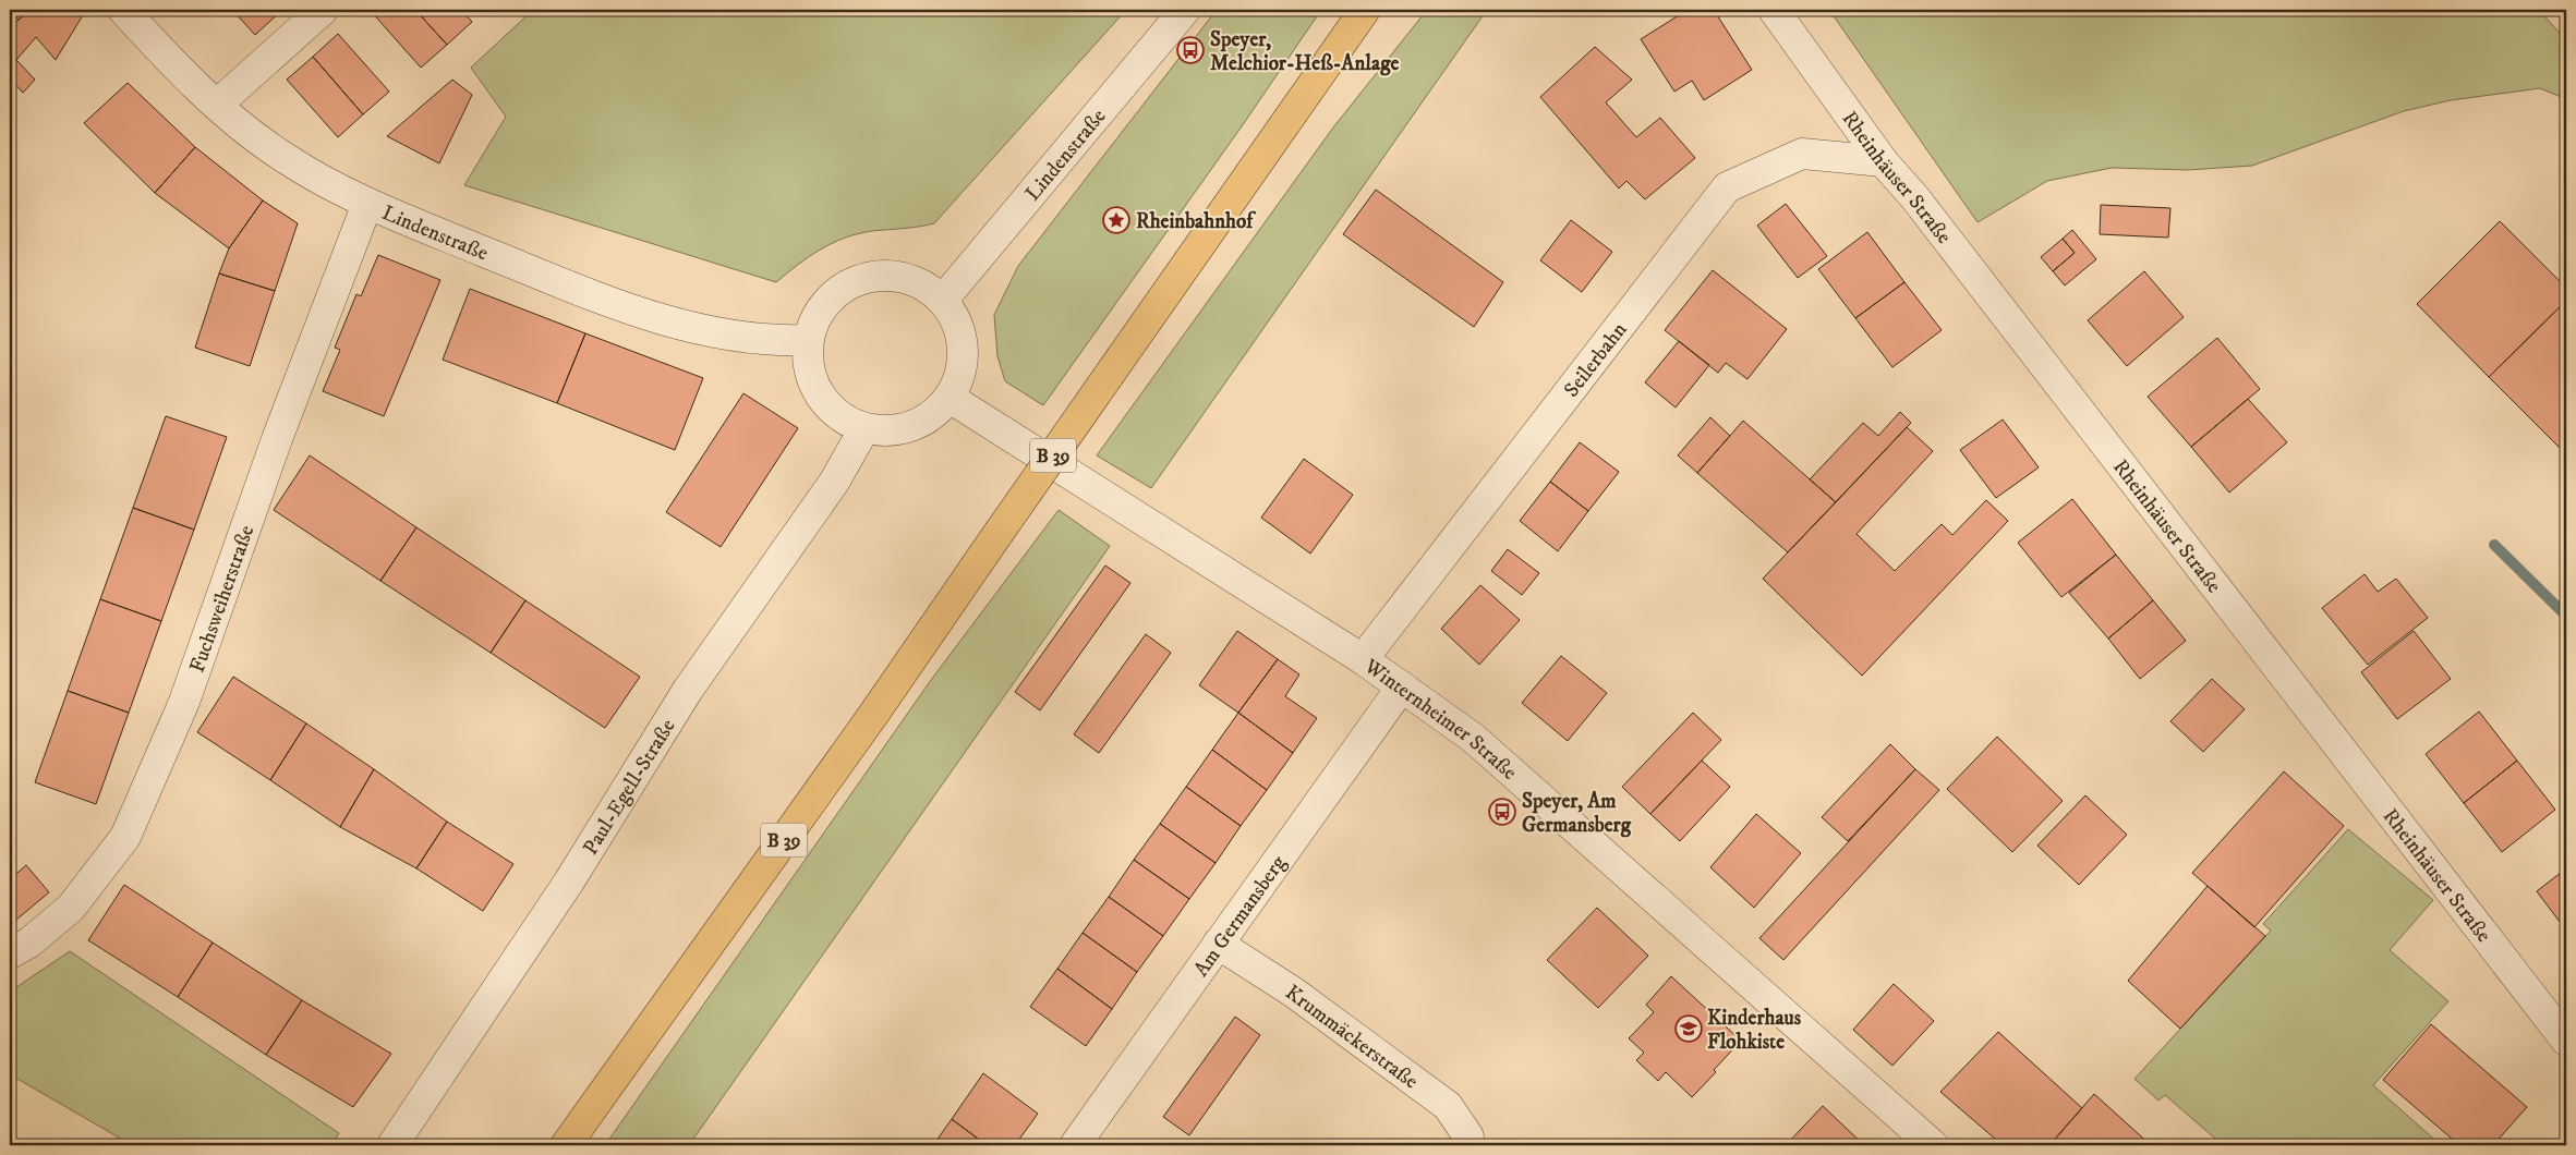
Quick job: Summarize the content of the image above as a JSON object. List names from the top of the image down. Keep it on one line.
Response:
{"streets":{"main road":["B 39"],"street":["Lindenstraße","Rheinhäuser Straße","Seilerbahn","Fuchsweiherstraße","Winternheimer Straße","Paul-Egell-Straße","Am Germansberg","Krummäckerstraße"]},"crossings":[["Lindenstraße","Fuchsweiherstraße"],["Lindenstraße","Winternheimer Straße"],["Lindenstraße","Paul-Egell-Straße"],["Rheinhäuser Straße","Seilerbahn"],["Seilerbahn","Winternheimer Straße"],["Winternheimer Straße","Paul-Egell-Straße"],["Winternheimer Straße","Am Germansberg"],["Am Germansberg","Krummäckerstraße"]],"places":{"bus stop":["Speyer, Melchior-Heß-Anlage","Speyer, Am Germansberg"],"place":["Rheinbahnhof"],"school or university":["Kinderhaus Flohkiste"]}}
